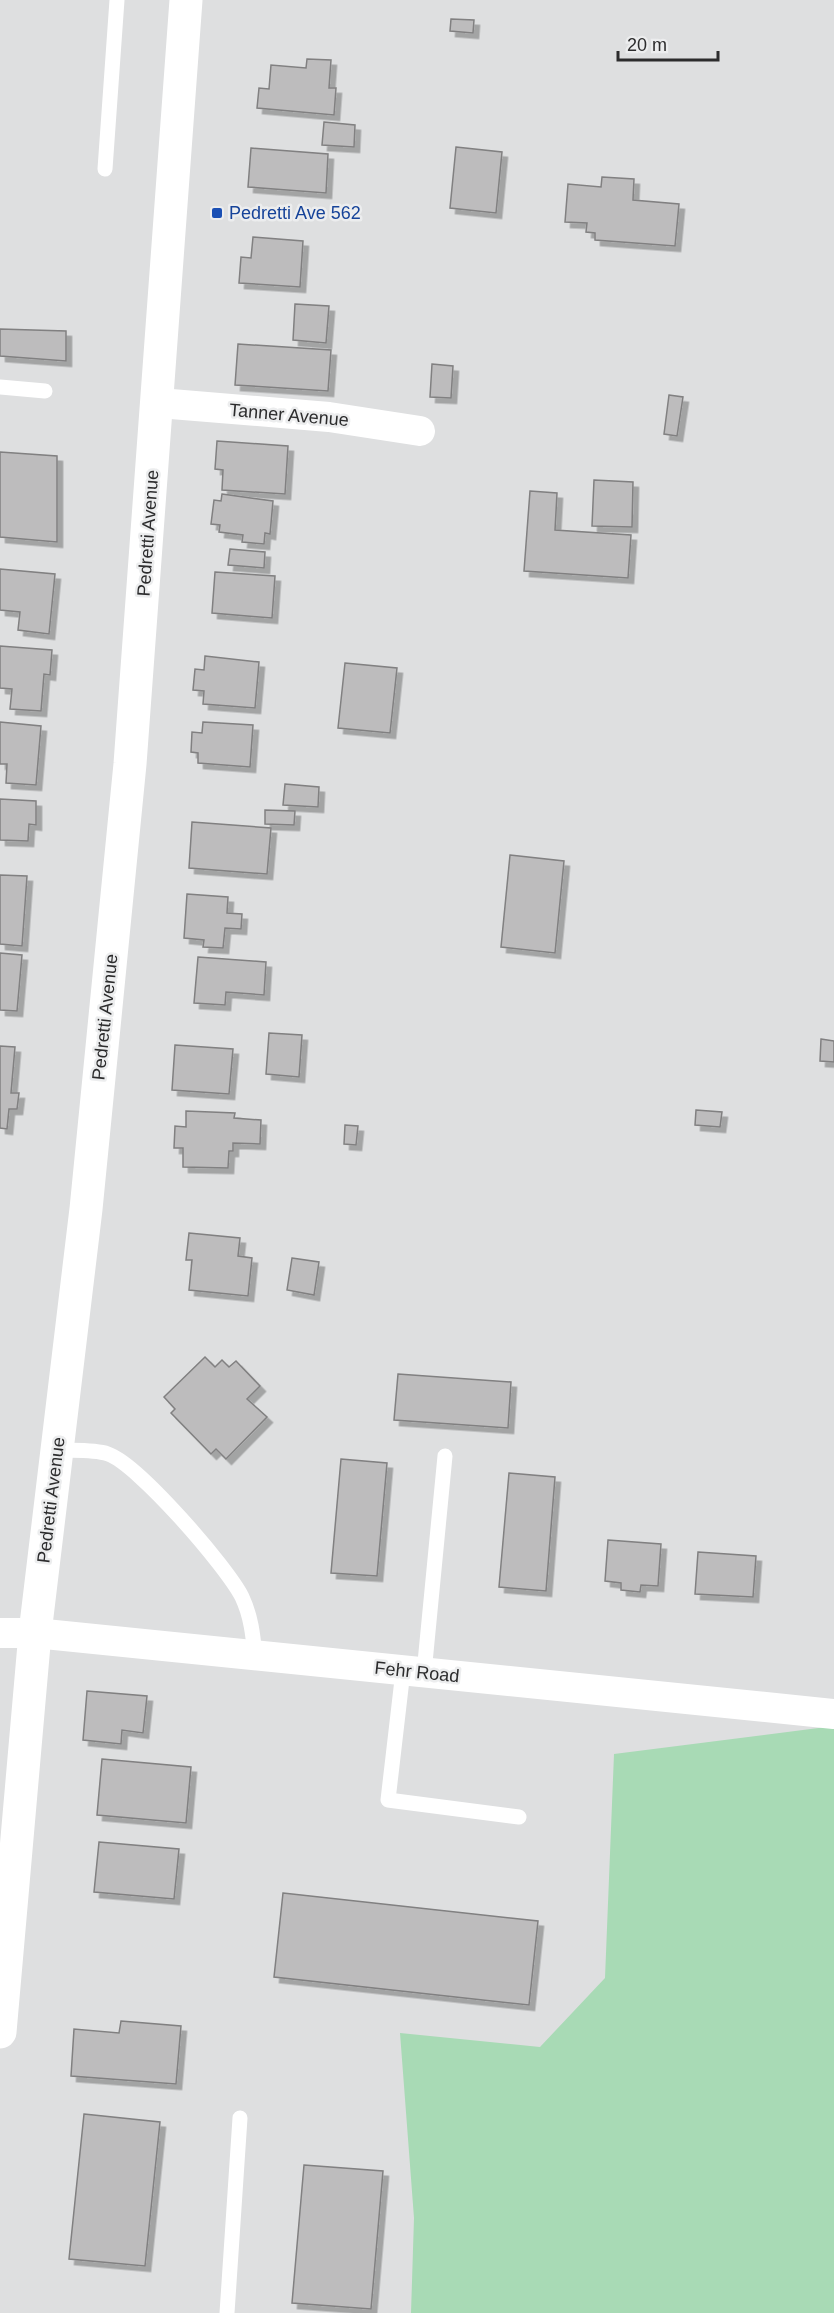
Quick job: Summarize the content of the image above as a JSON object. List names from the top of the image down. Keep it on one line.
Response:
{"streets":{"street":["Tanner Avenue","Pedretti Avenue","Fehr Road"]},"crossings":[["Tanner Avenue","Pedretti Avenue"],["Pedretti Avenue","Fehr Road"]],"places":{"transit":["Pedretti Ave 562"]},"scale_bar":"20 m"}
